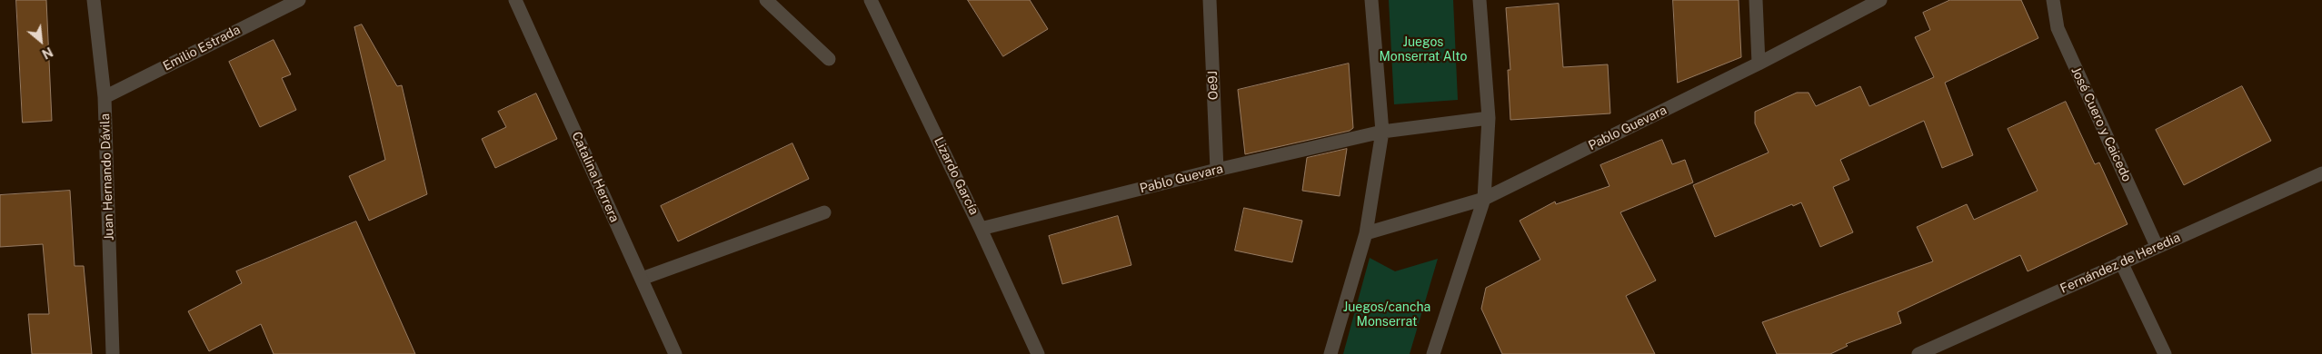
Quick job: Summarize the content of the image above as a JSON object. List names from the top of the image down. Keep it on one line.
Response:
{"streets":{"street":["Emilio Estrada","Oe9J","José Cuero y Caicedo","Pablo Guevara","Lizardo García","Juan Hernando Dávila","Catalina Herrera","Fernández de Heredia"]},"crossings":[["Emilio Estrada","Juan Hernando Dávila"],["Oe9J","Pablo Guevara"],["José Cuero y Caicedo","Fernández de Heredia"],["Pablo Guevara","Lizardo García"]],"parks":["Juegos Monserrat Alto","Juegos/cancha Monserrat"],"north":"bottom right"}
